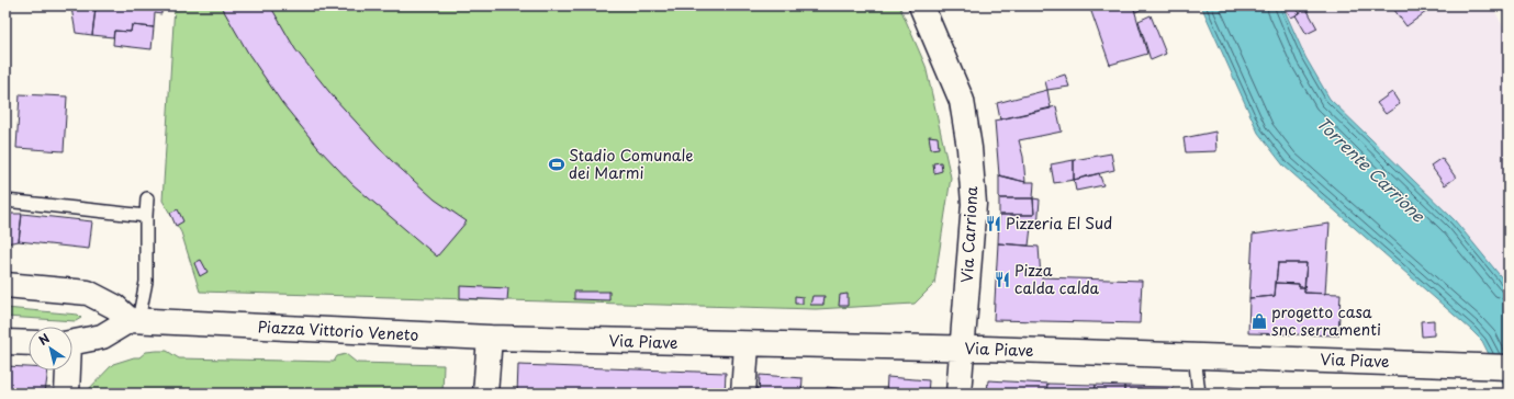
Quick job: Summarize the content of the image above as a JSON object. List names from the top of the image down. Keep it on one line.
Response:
{"streets":{"street":["Via Carriona","Piazza Vittorio Veneto","Via Piave"]},"crossings":[["Via Carriona","Via Piave"],["Piazza Vittorio Veneto","Via Piave"]],"water":["Torrente Carrione"],"places":{"sports":["Stadio Comunale dei Marmi"],"restaurant":["Pizzeria El Sud","Pizza calda calda"],"shop":["progetto casa snc serramenti"]},"north":"top left"}
